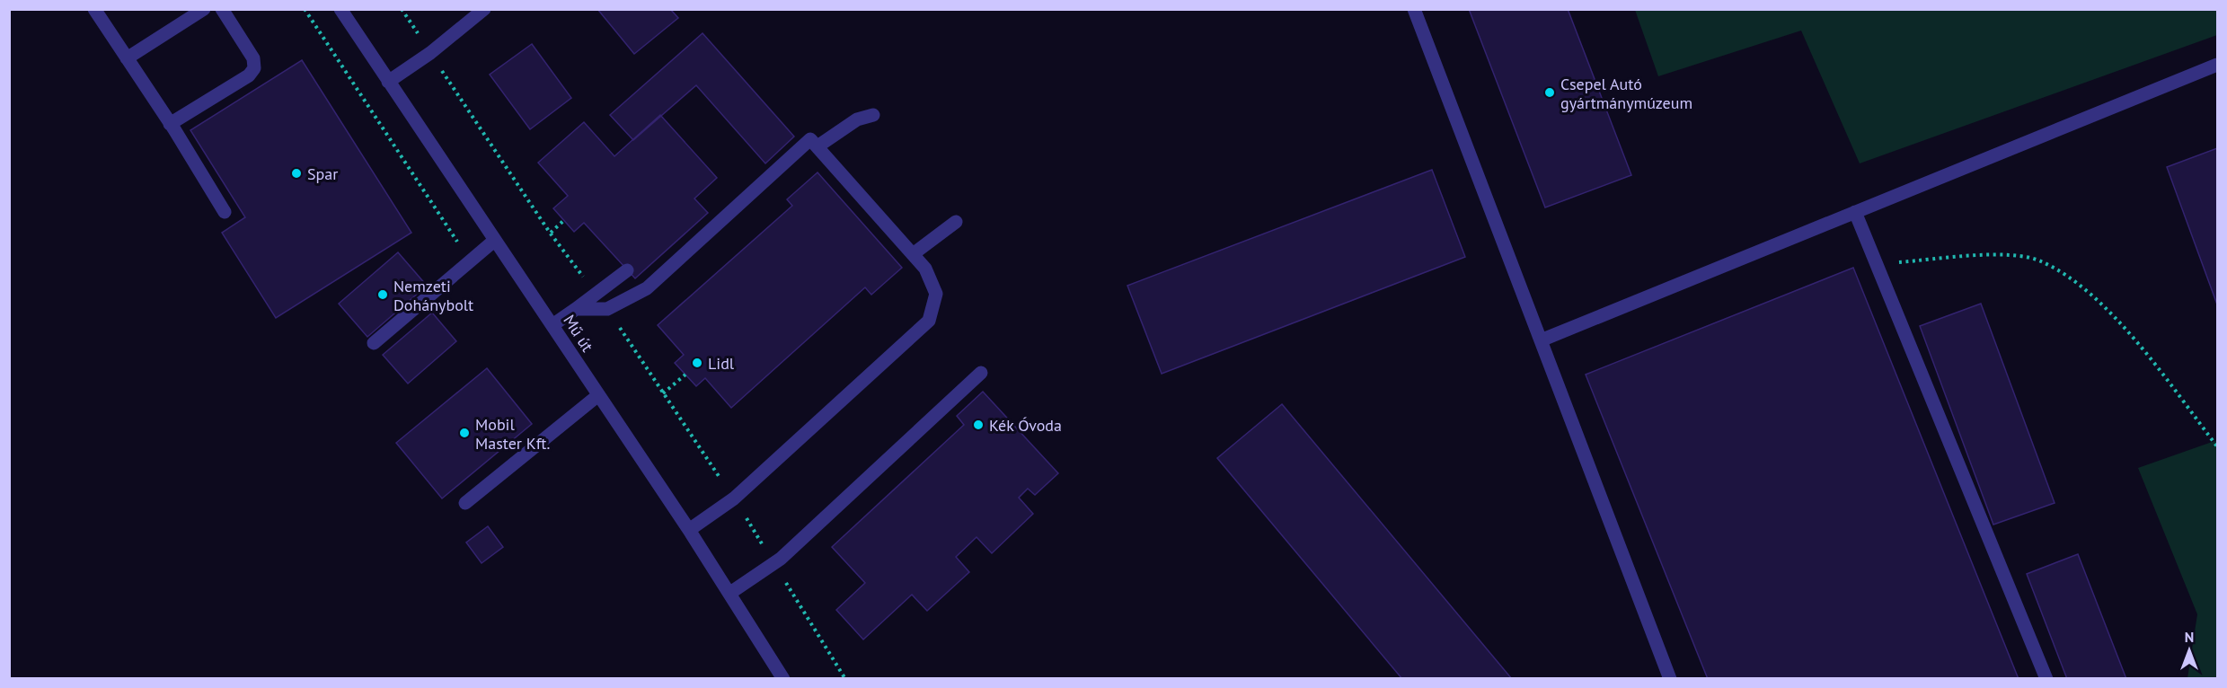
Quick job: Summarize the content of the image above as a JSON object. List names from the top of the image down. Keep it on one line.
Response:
{"streets":{"street":["Mű út"]},"places":["Csepel Autó gyártmánymúzeum","Spar","Nemzeti Dohánybolt","Lidl","Kék Óvoda","Mobil Master Kft."],"north":"top"}
